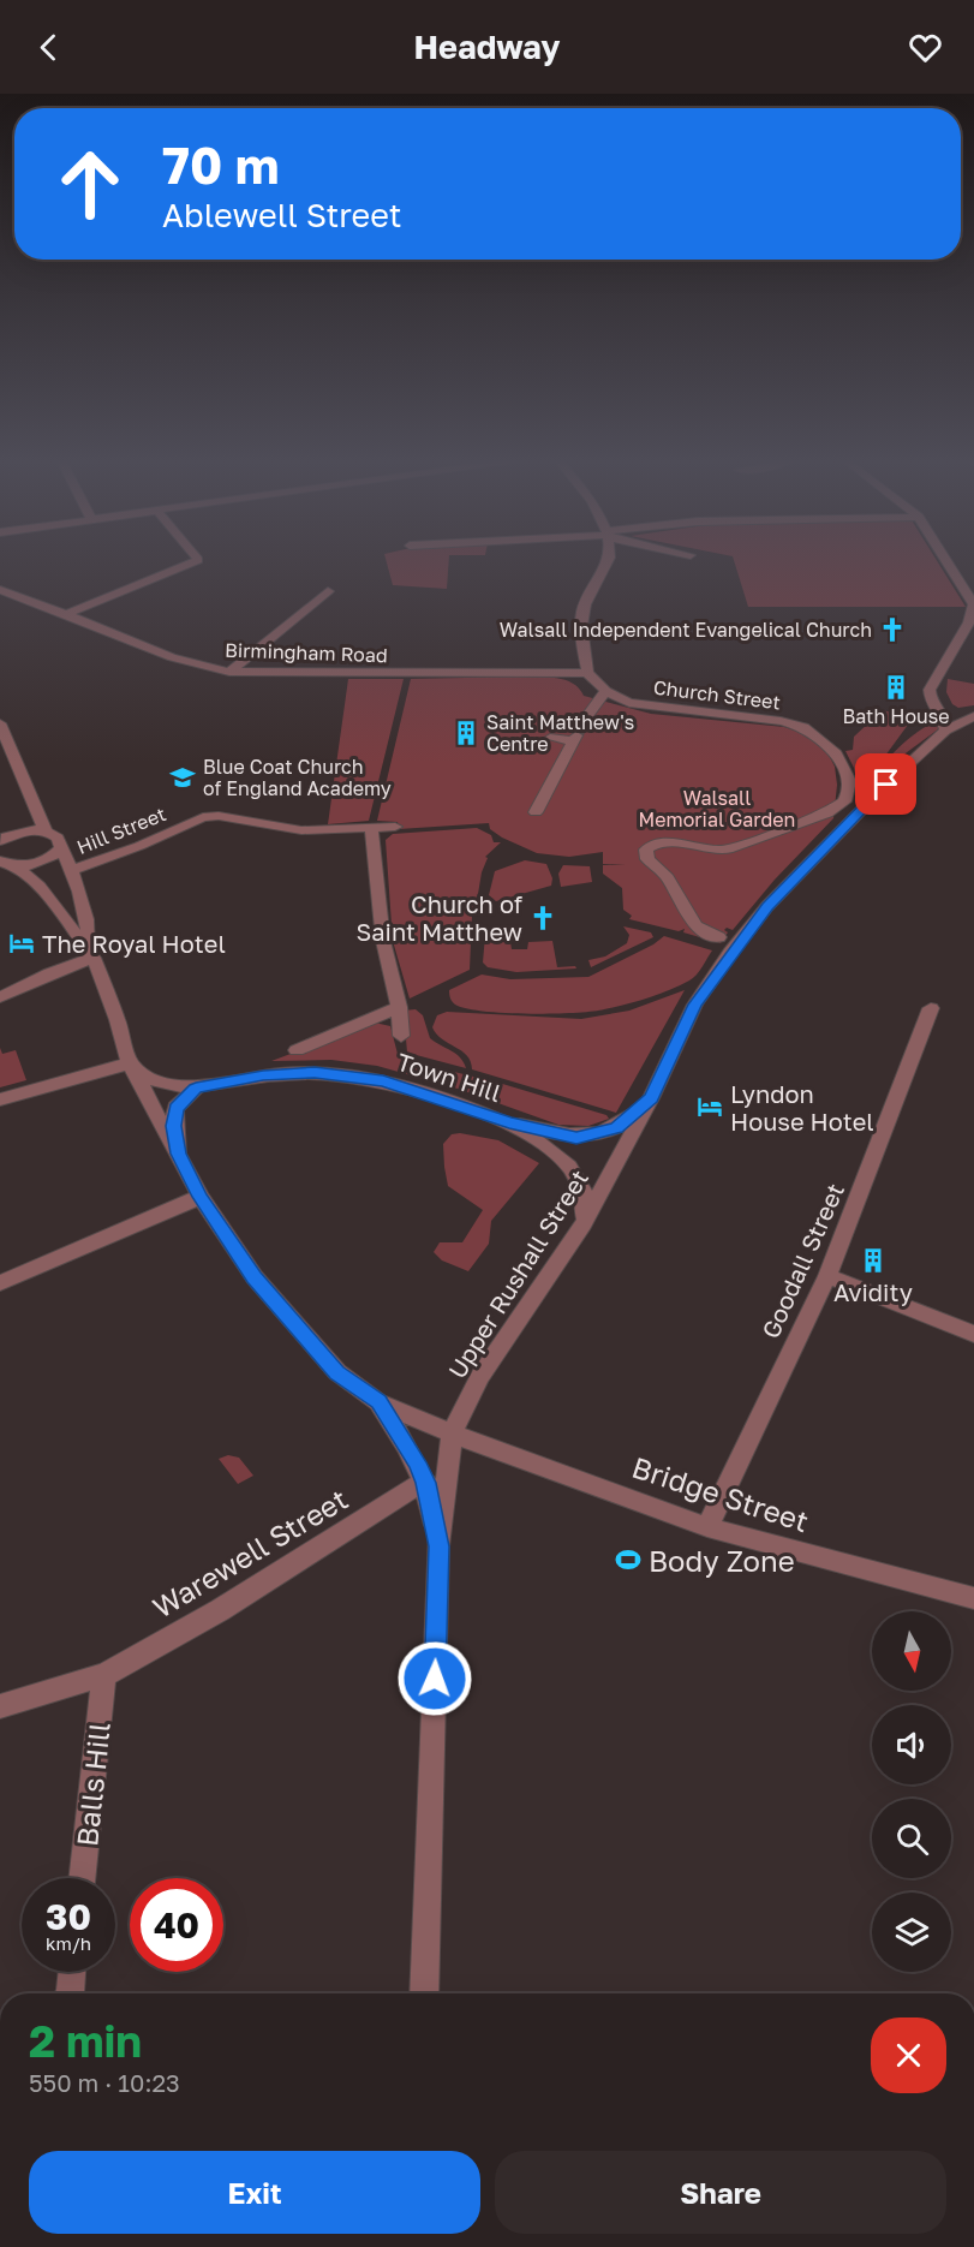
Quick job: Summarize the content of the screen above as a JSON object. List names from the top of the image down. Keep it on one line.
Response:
{"streets":{"street":["Birmingham Road","Church Street","Hill Street","Town Hill","Goodall Street","Upper Rushall Street","Bridge Street","Warewell Street","Balls Hill"]},"crossings":[["Birmingham Road","Church Street"],["Town Hill","Upper Rushall Street"],["Goodall Street","Bridge Street"],["Upper Rushall Street","Bridge Street"],["Warewell Street","Balls Hill"]],"parks":["Walsall Memorial Garden"],"places":{"church":["Walsall Independent Evangelical Church","Church of Saint Matthew"],"building":["Bath House","Saint Matthew's Centre","Avidity"],"school or university":["Blue Coat Church of England Academy"],"hotel":["The Royal Hotel","Lyndon House Hotel"],"sports":["Body Zone"]},"north":"bottom","page":{"header":"Headway","turn":["70 m","Ablewell Street"],"speed":"30 km/h","limit":"40","heading":["2 min","550 m · 10:23"],"buttons":["Exit","Share"]}}
